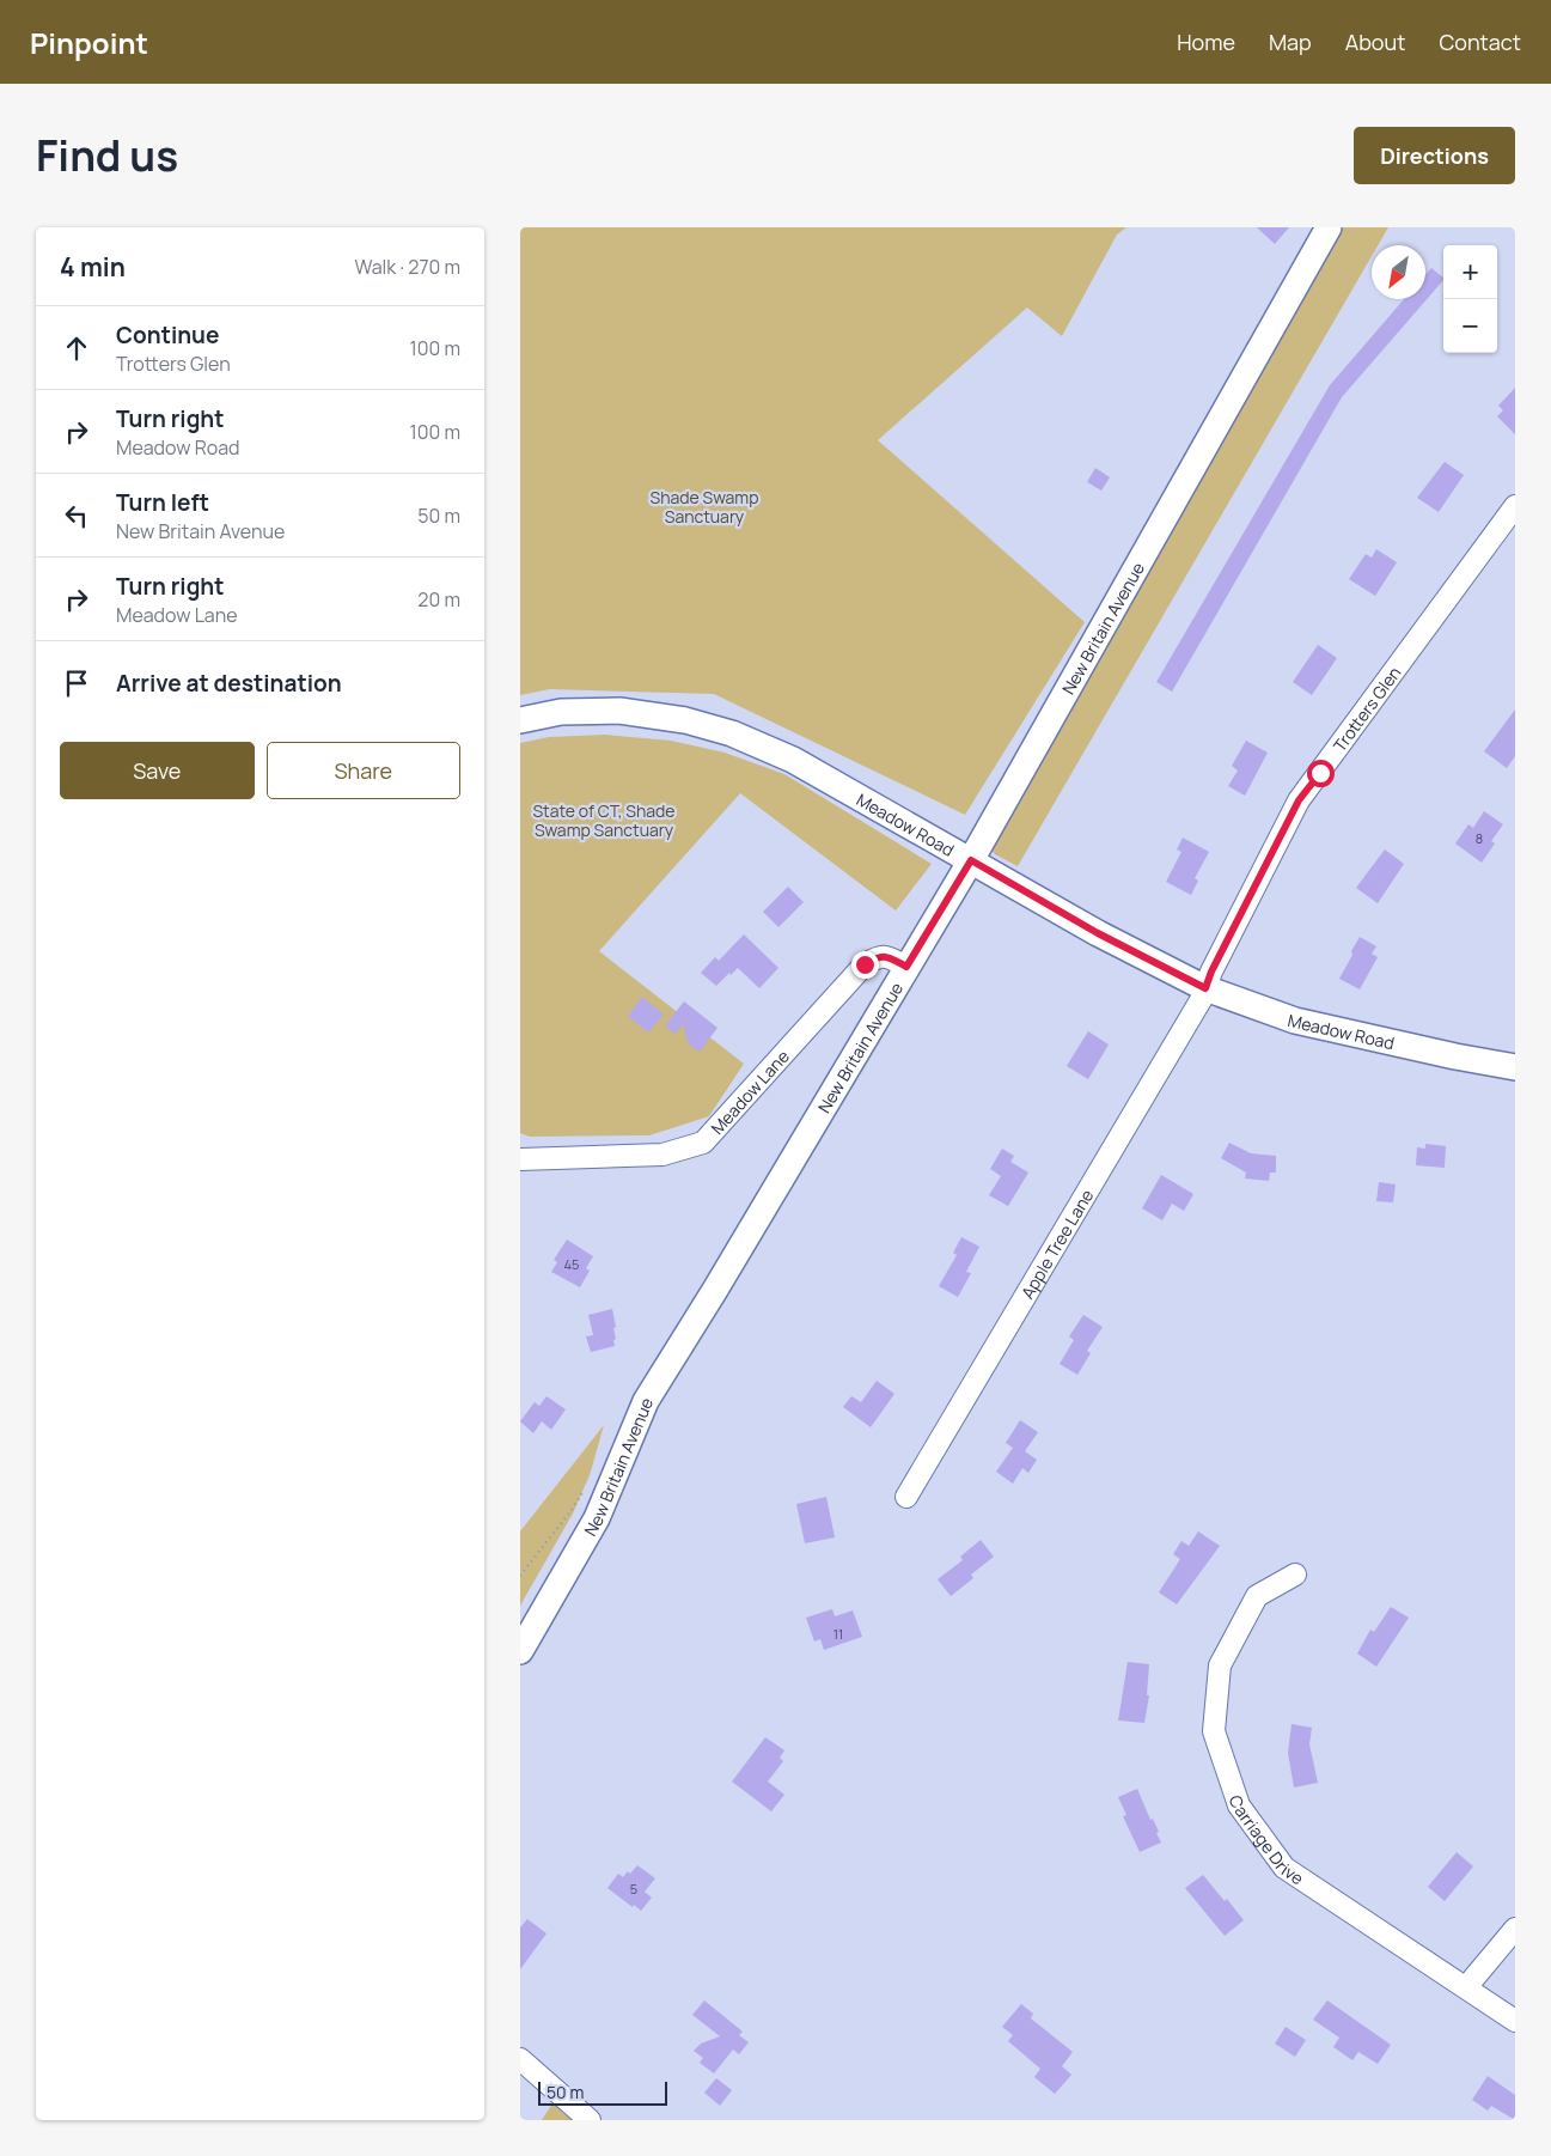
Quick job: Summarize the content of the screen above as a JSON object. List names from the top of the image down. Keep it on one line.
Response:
{"streets":{"street":["New Britain Avenue","Trotters Glen","Meadow Road","Meadow Lane","Apple Tree Lane","Carriage Drive"]},"crossings":[["New Britain Avenue","Meadow Road"],["New Britain Avenue","Meadow Lane"],["Trotters Glen","Meadow Road"],["Trotters Glen","Apple Tree Lane"],["Meadow Road","Apple Tree Lane"]],"parks":["Shade Swamp Sanctuary","State of CT, Shade Swamp Sanctuary"],"house_numbers":["8","45","11","5"],"scale_bar":"50 m","north":"bottom left","page":{"header":"Pinpoint","nav":["Home","Map","About","Contact"],"title":"Find us","buttons":["Directions",["Save","Share"]],"heading":["4 min","Walk · 270 m"],"map_buttons":["+","−"],"list":[["Continue","Trotters Glen","100 m"],["Turn right","Meadow Road","100 m"],["Turn left","New Britain Avenue","50 m"],["Turn right","Meadow Lane","20 m"],"Arrive at destination"],"scale":"50 m"}}
